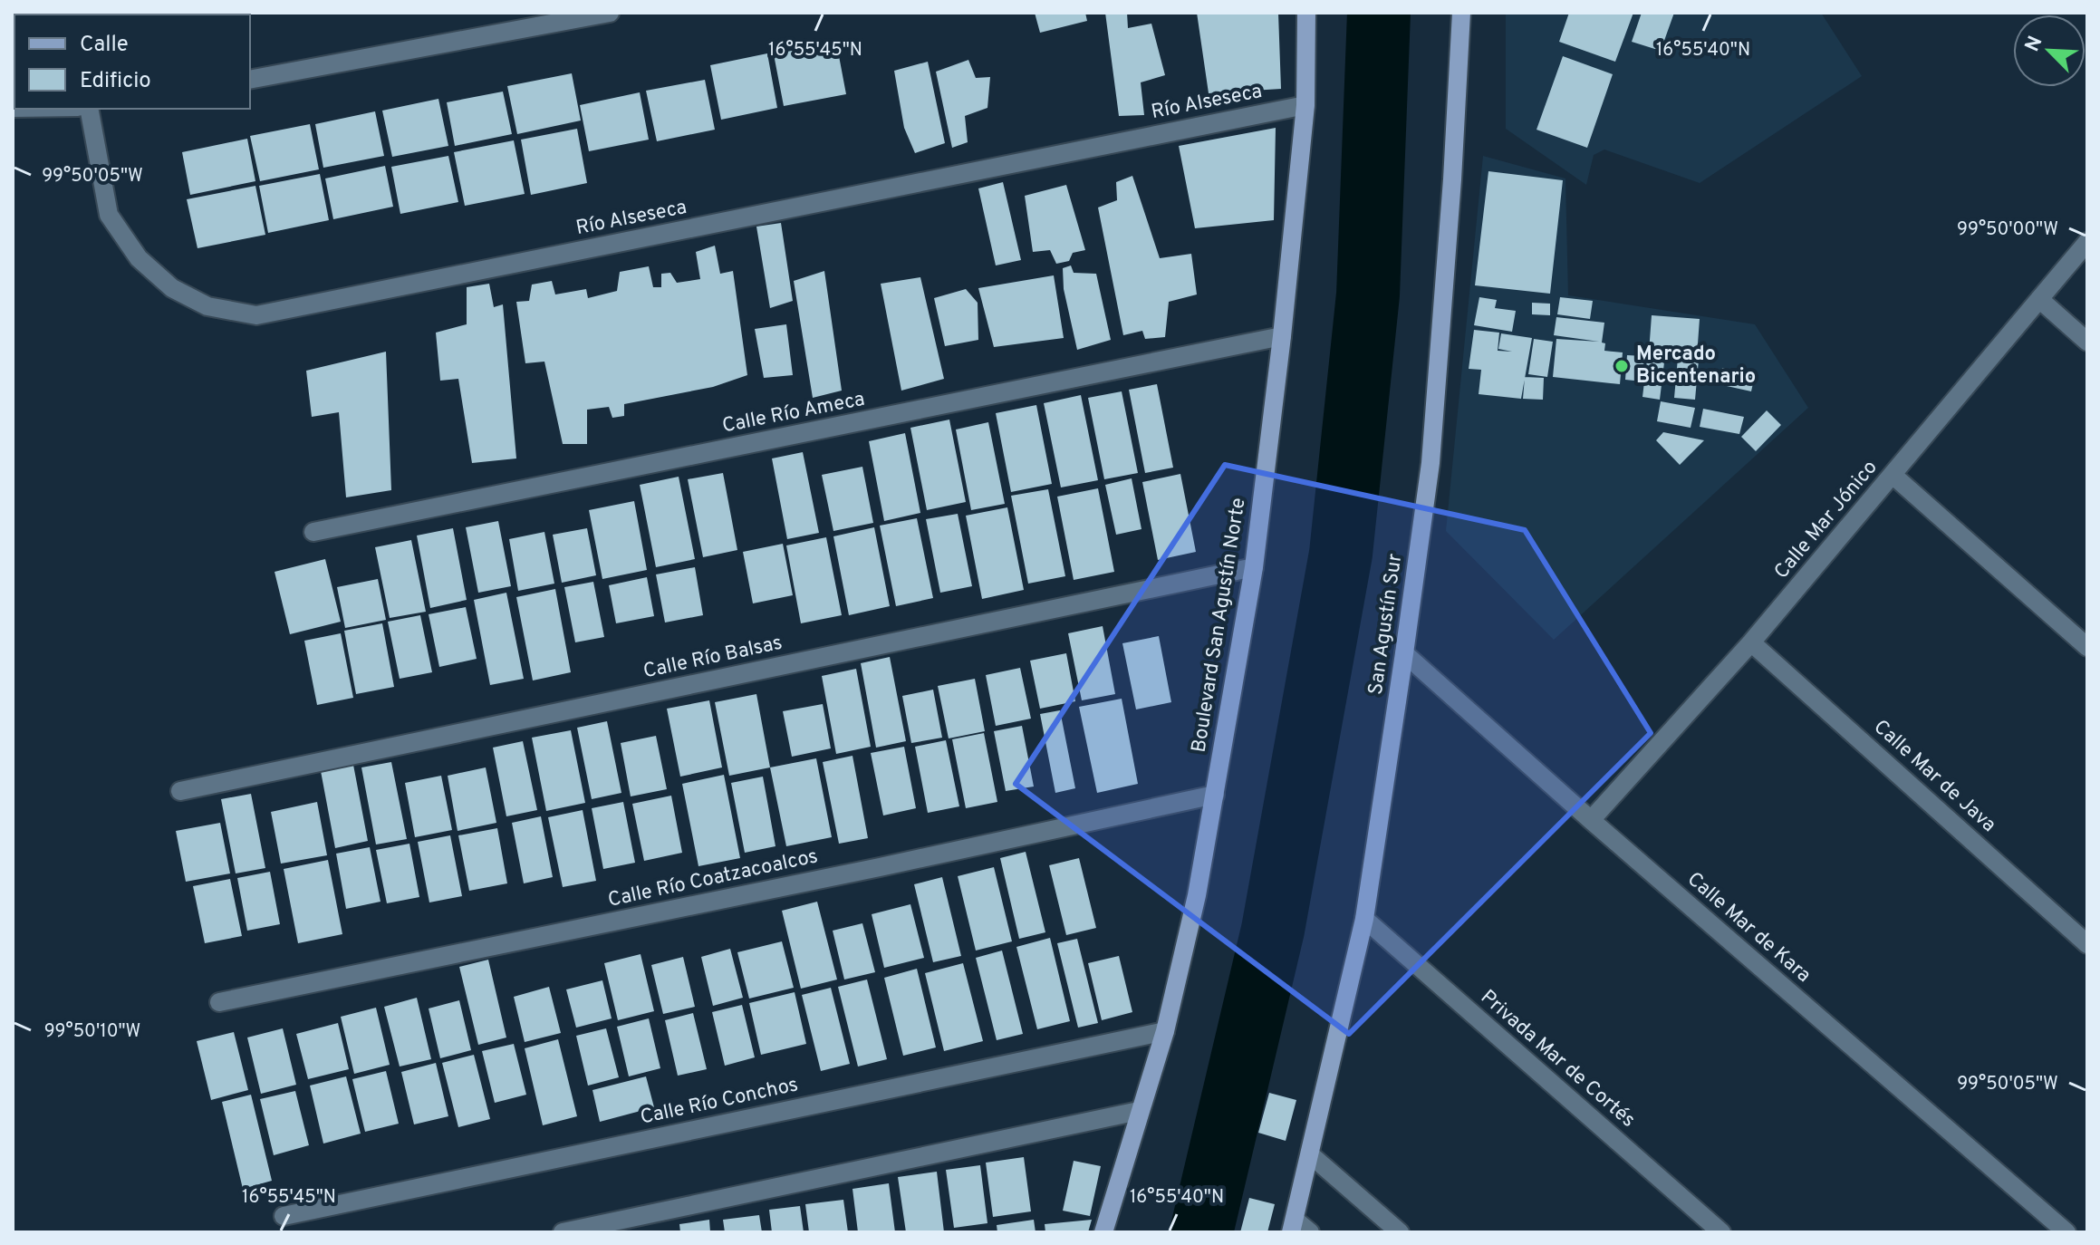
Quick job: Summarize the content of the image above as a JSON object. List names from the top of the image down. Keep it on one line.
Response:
{"streets":{"main road":["San Agustín Sur","Boulevard San Agustín Norte"],"street":["Río Alseseca","Calle Río Ameca","Calle Mar Jónico","Calle Río Balsas","Calle Mar de Java","Calle Río Coatzacoalcos","Calle Mar de Kara","Privada Mar de Cortés","Calle Río Conchos"]},"crossings":[["Río Alseseca","Boulevard San Agustín Norte"],["Calle Río Ameca","Boulevard San Agustín Norte"],["Calle Mar Jónico","Calle Mar de Java"],["Calle Mar Jónico","Calle Mar de Kara"],["San Agustín Sur","Calle Mar de Kara"],["San Agustín Sur","Privada Mar de Cortés"],["Boulevard San Agustín Norte","Calle Río Balsas"],["Boulevard San Agustín Norte","Calle Río Coatzacoalcos"],["Boulevard San Agustín Norte","Calle Río Conchos"]],"places":["Mercado Bicentenario"],"legend":["Calle","Edificio"],"north":"top left","coordinates":["16°55'45\"N","16°55'40\"N","99°50'05\"W","99°50'00\"W","99°50'10\"W"]}
